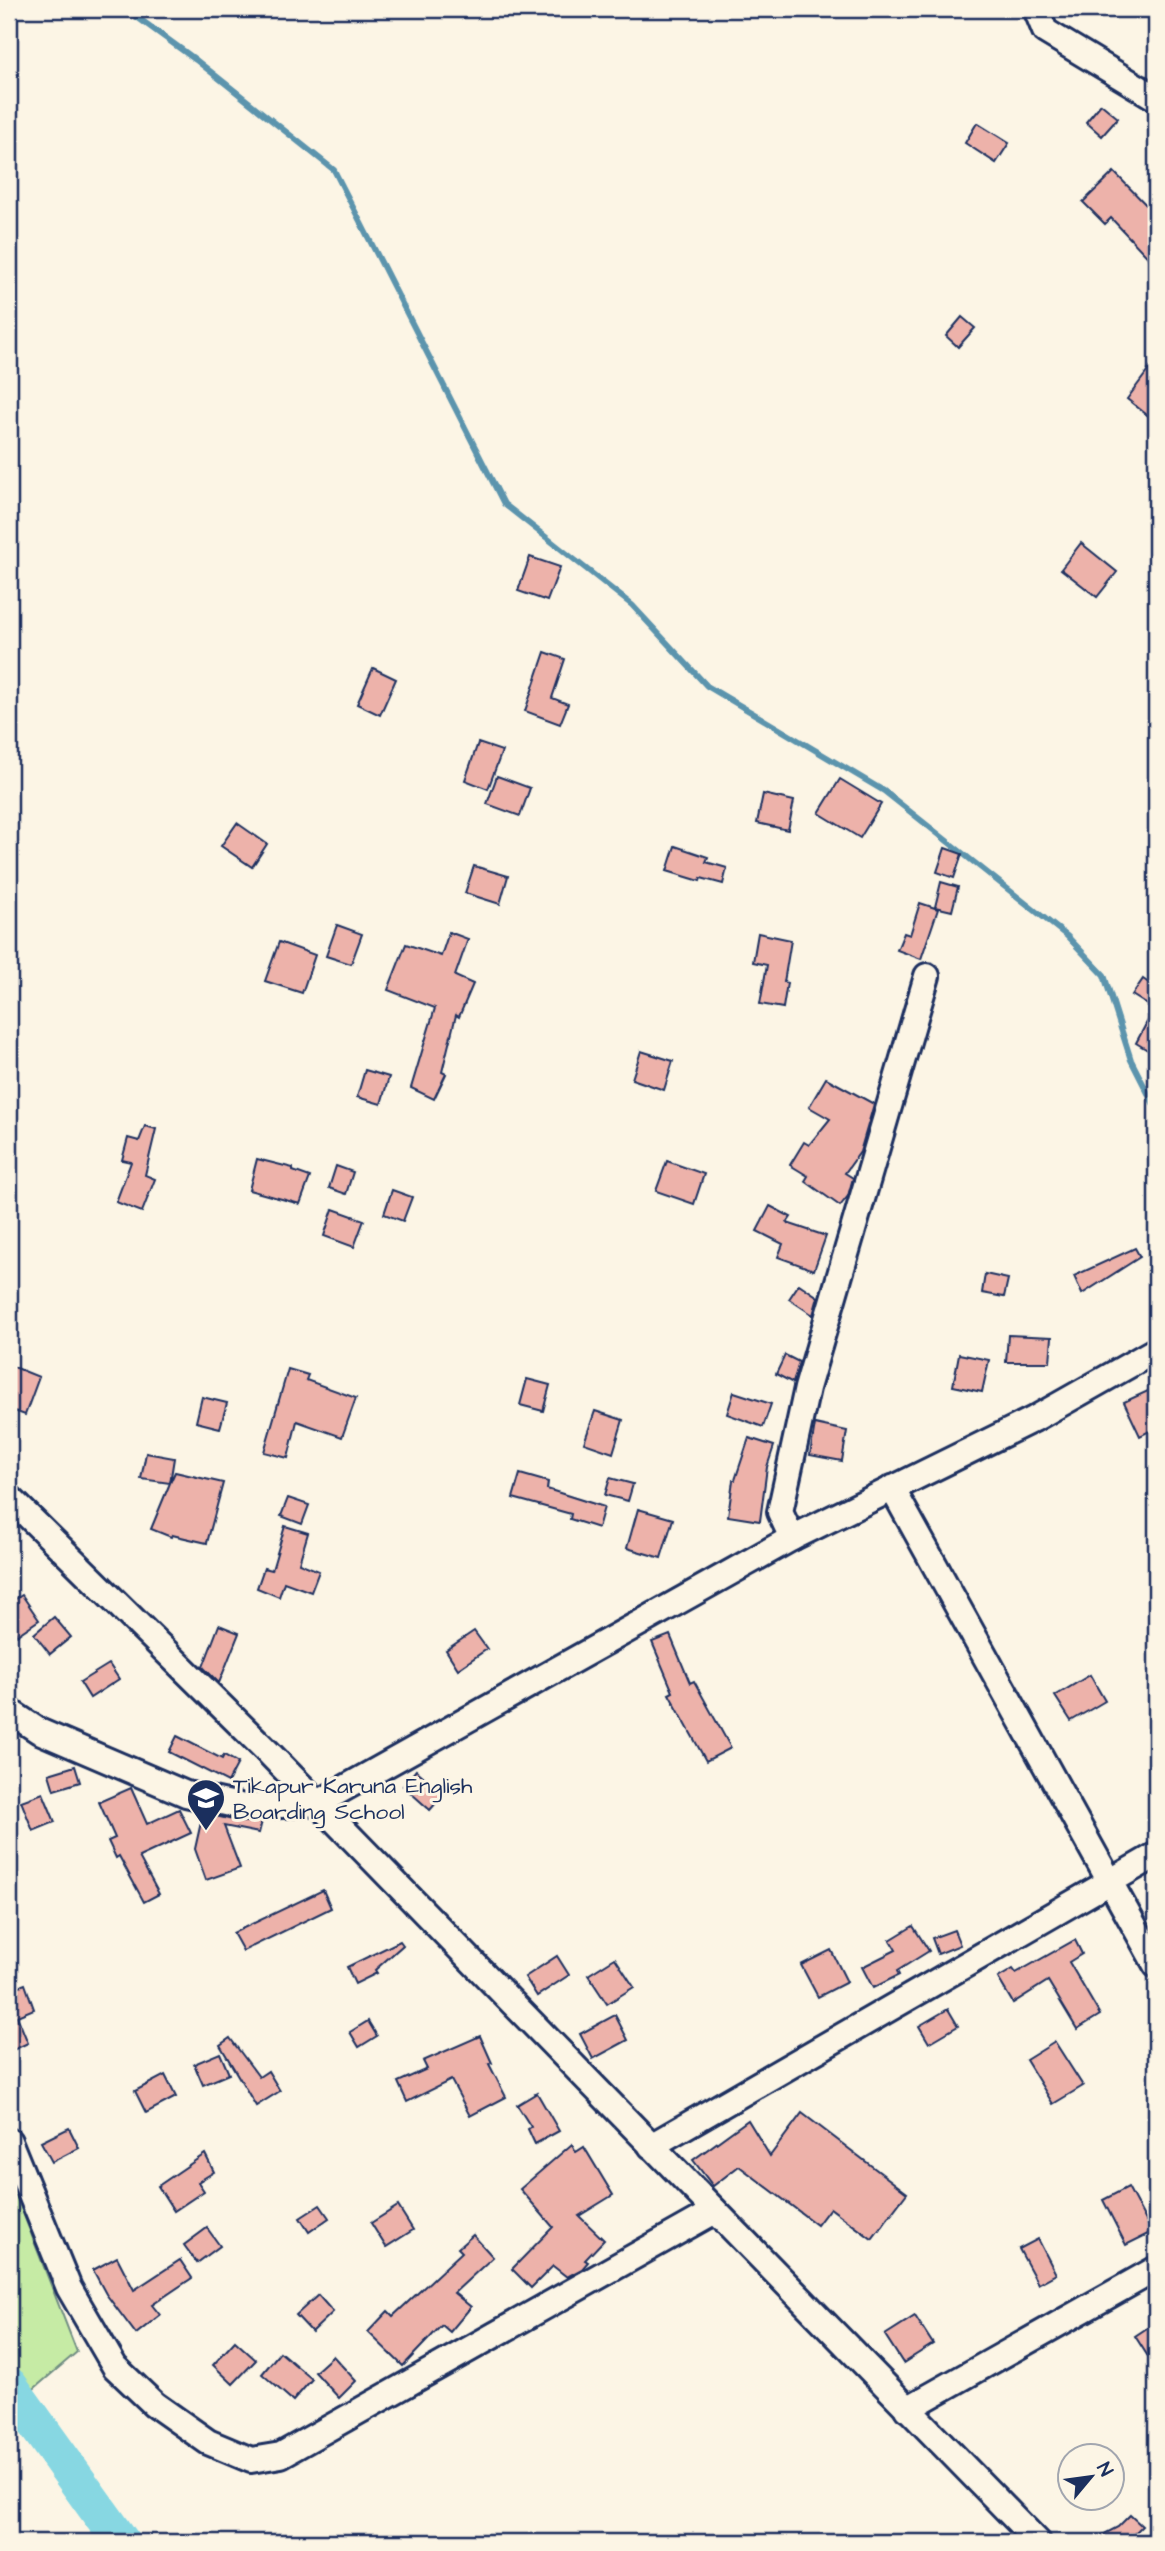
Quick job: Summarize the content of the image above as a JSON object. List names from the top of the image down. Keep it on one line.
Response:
{"places":{"school or university":["Tikapur Karuna English Boarding School"]},"north":"top right"}
